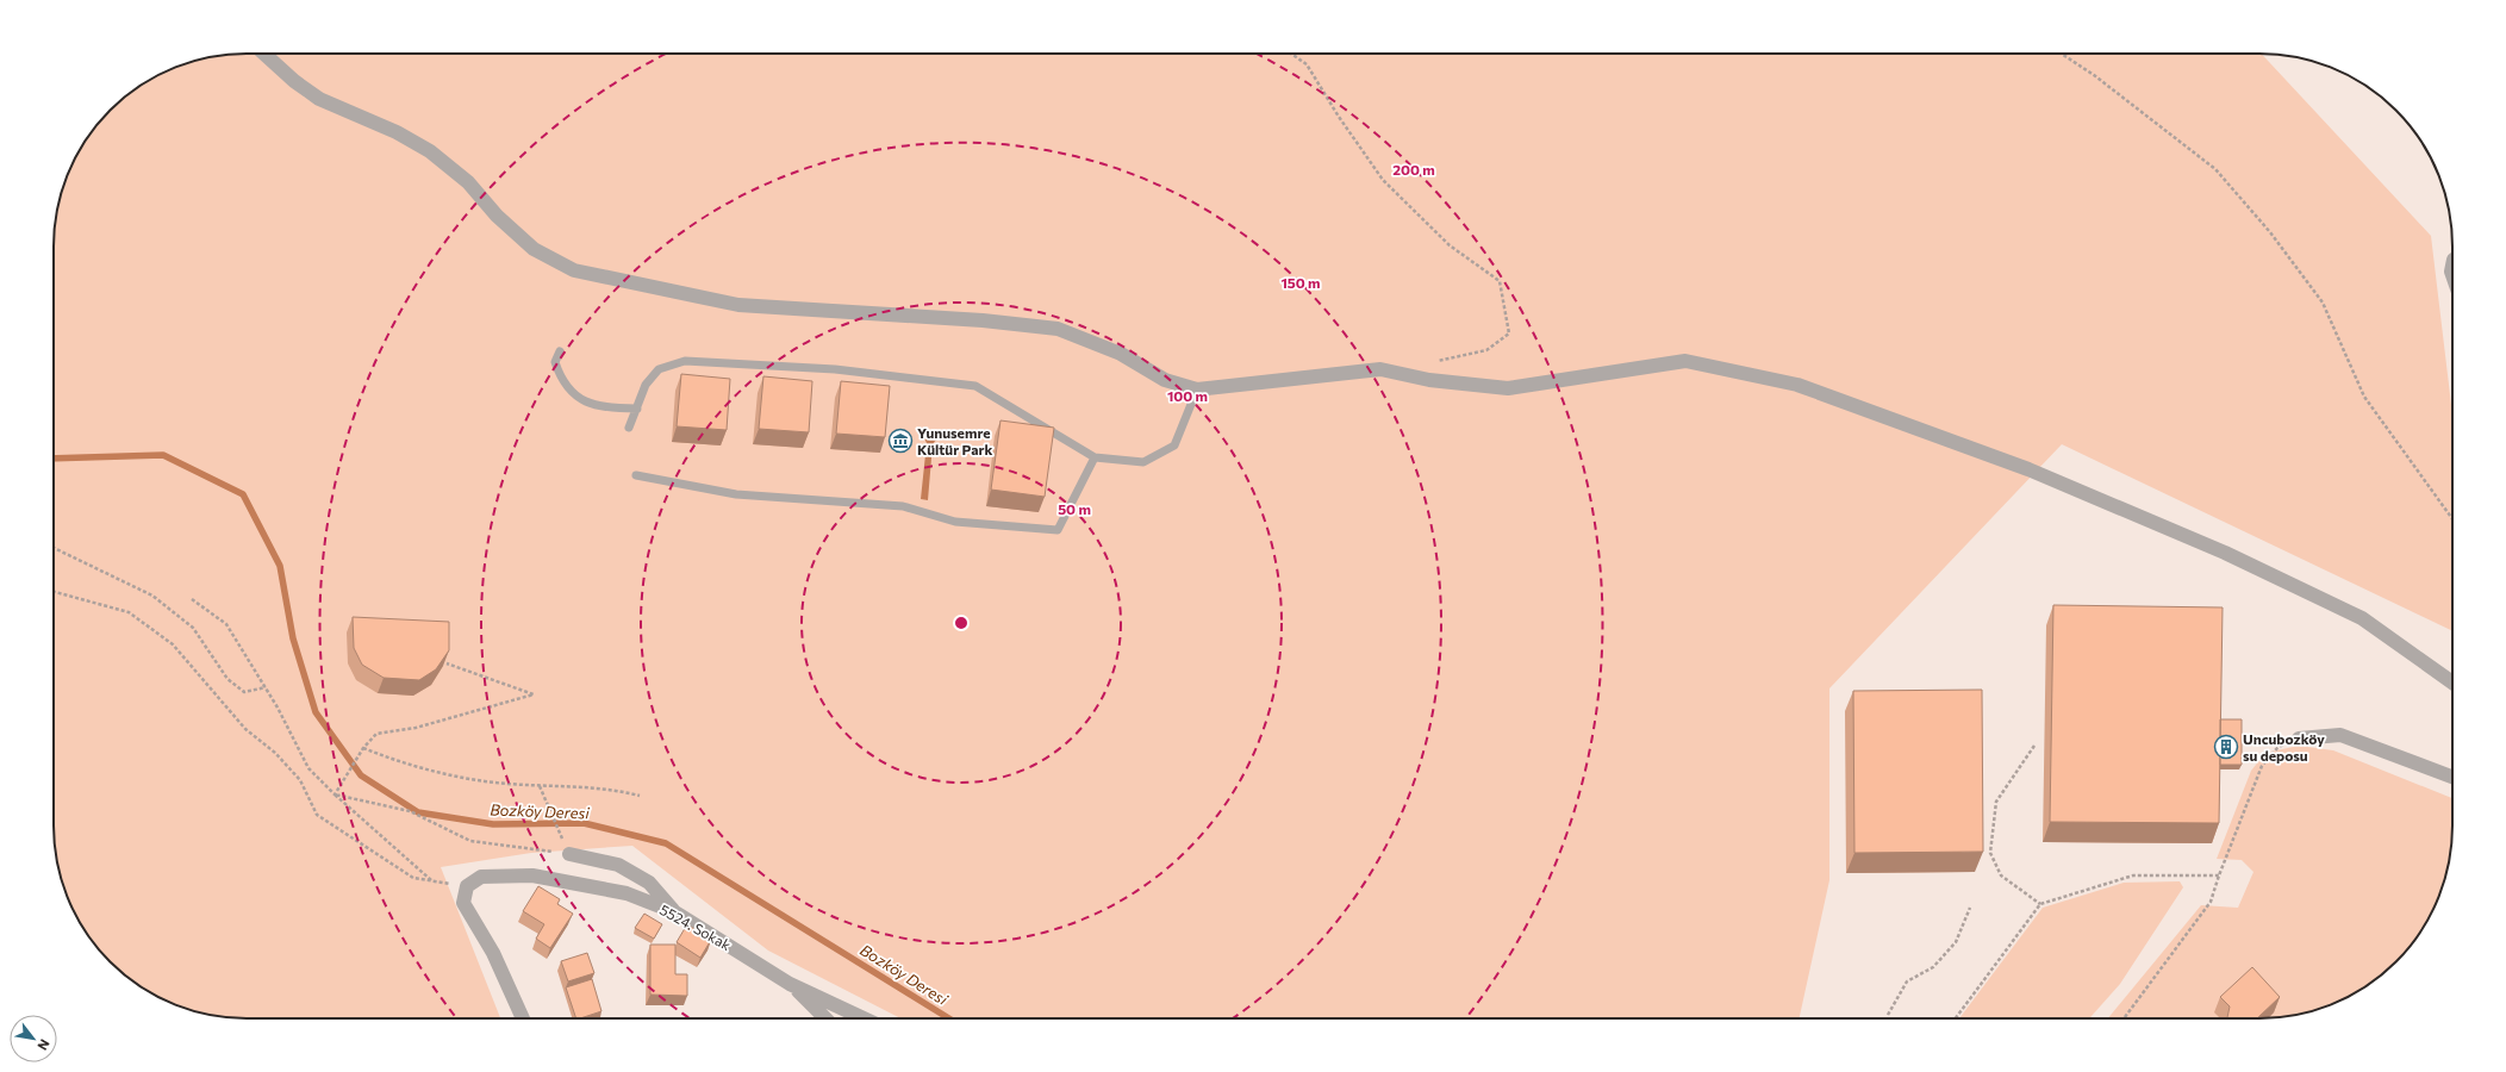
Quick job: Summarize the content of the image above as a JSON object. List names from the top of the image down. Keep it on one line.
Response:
{"streets":{"street":["5524. Sokak"]},"water":["Bozköy Deresi"],"places":{"museum":["Yunusemre Kültür Park"],"building":["Uncubozköy su deposu"]},"north":"bottom right","rings":["200 m","150 m","100 m","50 m"]}
